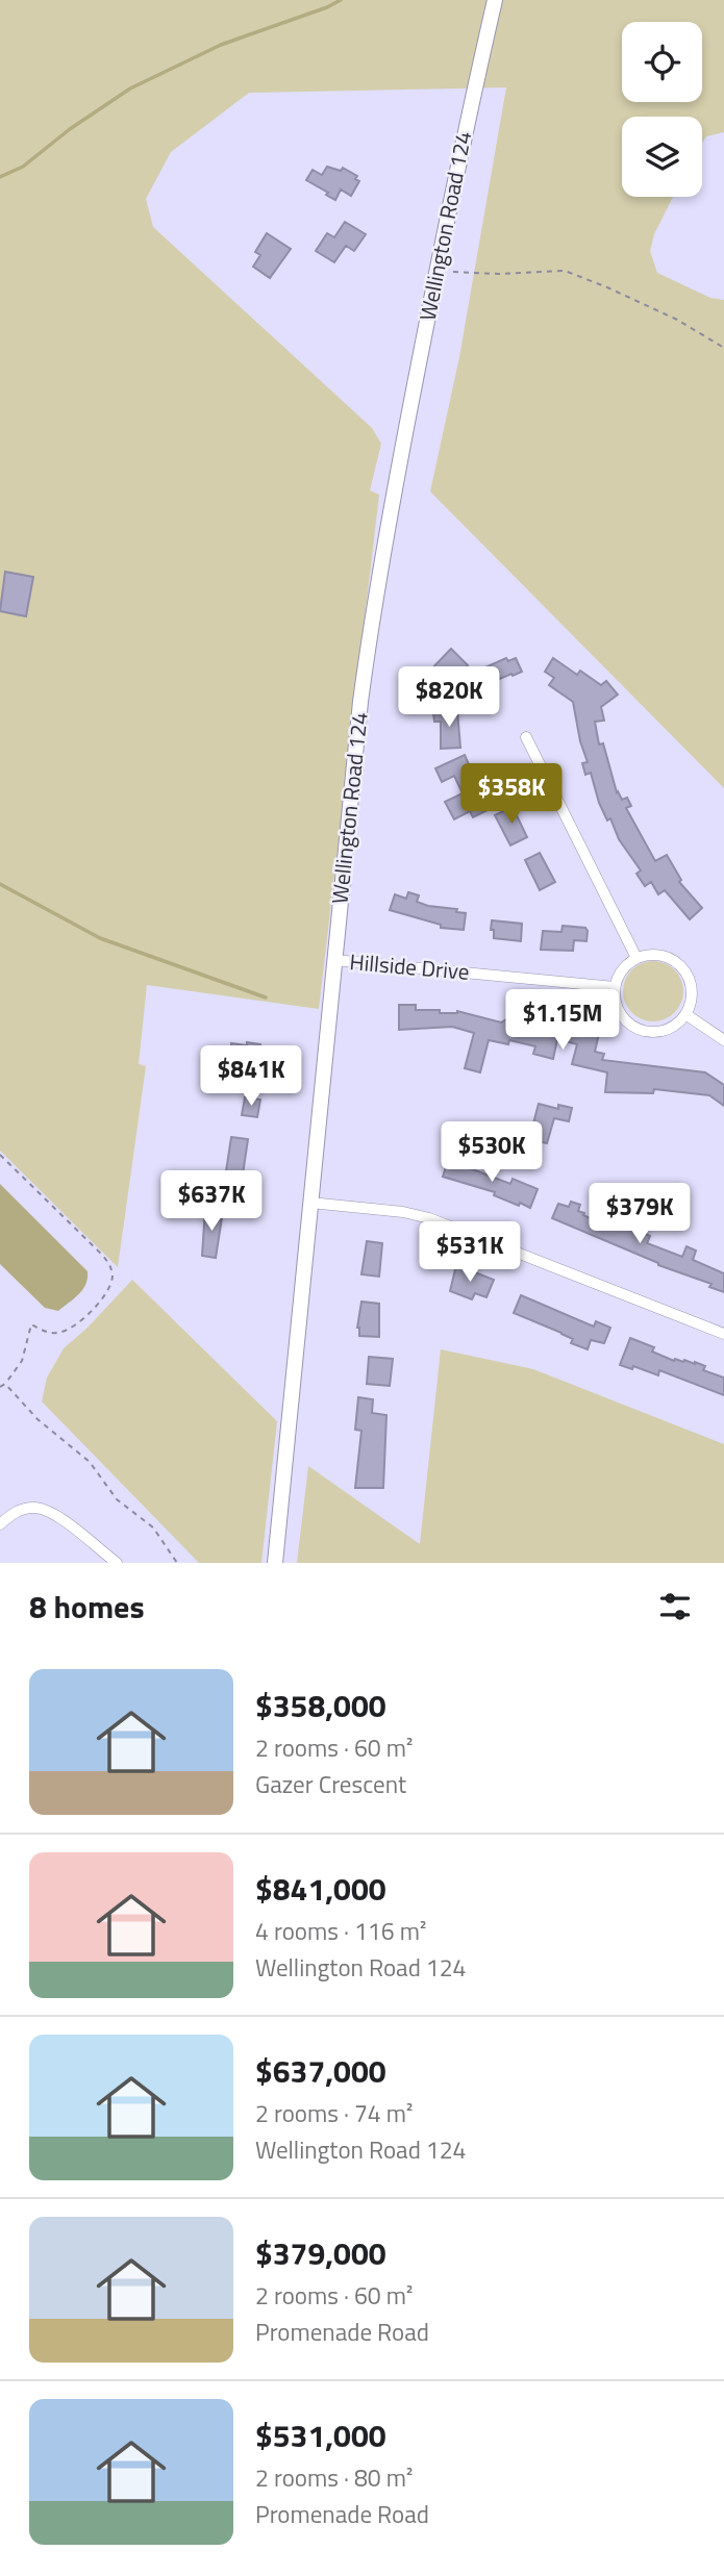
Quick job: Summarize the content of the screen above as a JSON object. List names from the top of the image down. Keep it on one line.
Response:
{"streets":{"main road":["Wellington Road 124"],"street":["Hillside Drive"]},"crossings":[["Wellington Road 124","Hillside Drive"]],"page":{"price":["$820K","$358K","$1.15M","$841K","$530K","$637K","$379K","$531K"],"heading":"8 homes","list":[{"name":"$358,000","note":"2 rooms · 60 m² · Gazer Crescent"},{"name":"$841,000","note":"4 rooms · 116 m² · Wellington Road 124"},{"name":"$637,000","note":"2 rooms · 74 m² · Wellington Road 124"},{"name":"$379,000","note":"2 rooms · 60 m² · Promenade Road"},{"name":"$531,000","note":"2 rooms · 80 m² · Promenade Road"}]}}
